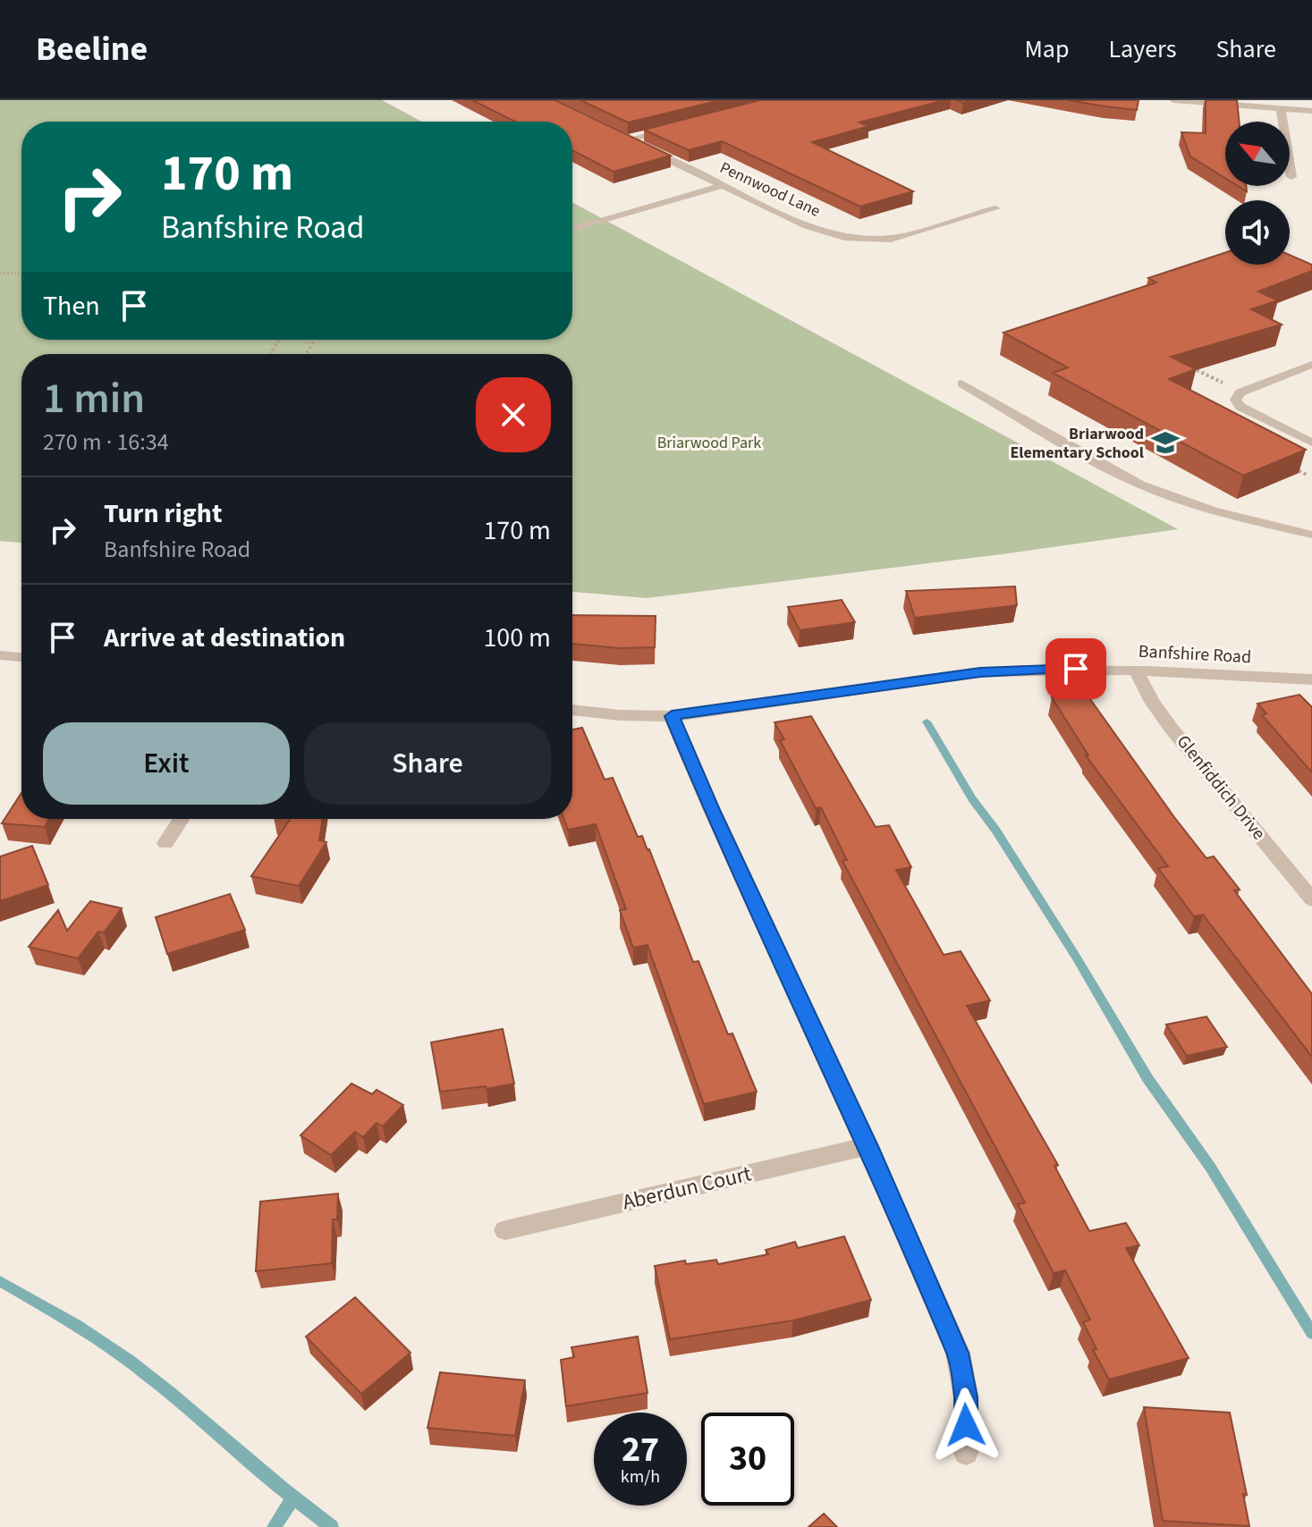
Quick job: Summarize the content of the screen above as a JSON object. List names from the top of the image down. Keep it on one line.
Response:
{"streets":{"street":["Pennwood Lane","Banfshire Road","Glenfiddich Drive","Aberdun Court"]},"crossings":[["Banfshire Road","Glenfiddich Drive"]],"parks":["Briarwood Park"],"places":{"school or university":["Briarwood Elementary School"]},"north":"top left","page":{"header":"Beeline","nav":["Map","Layers","Share"],"turn":["170 m","Banfshire Road"],"then":"Then","heading":["1 min","270 m · 16:34"],"list":[{"name":"Turn right","note":"Banfshire Road","value":"170 m"},{"name":"Arrive at destination","value":"100 m"}],"buttons":["Exit","Share"],"speed":"27 km/h","limit":"30"}}
